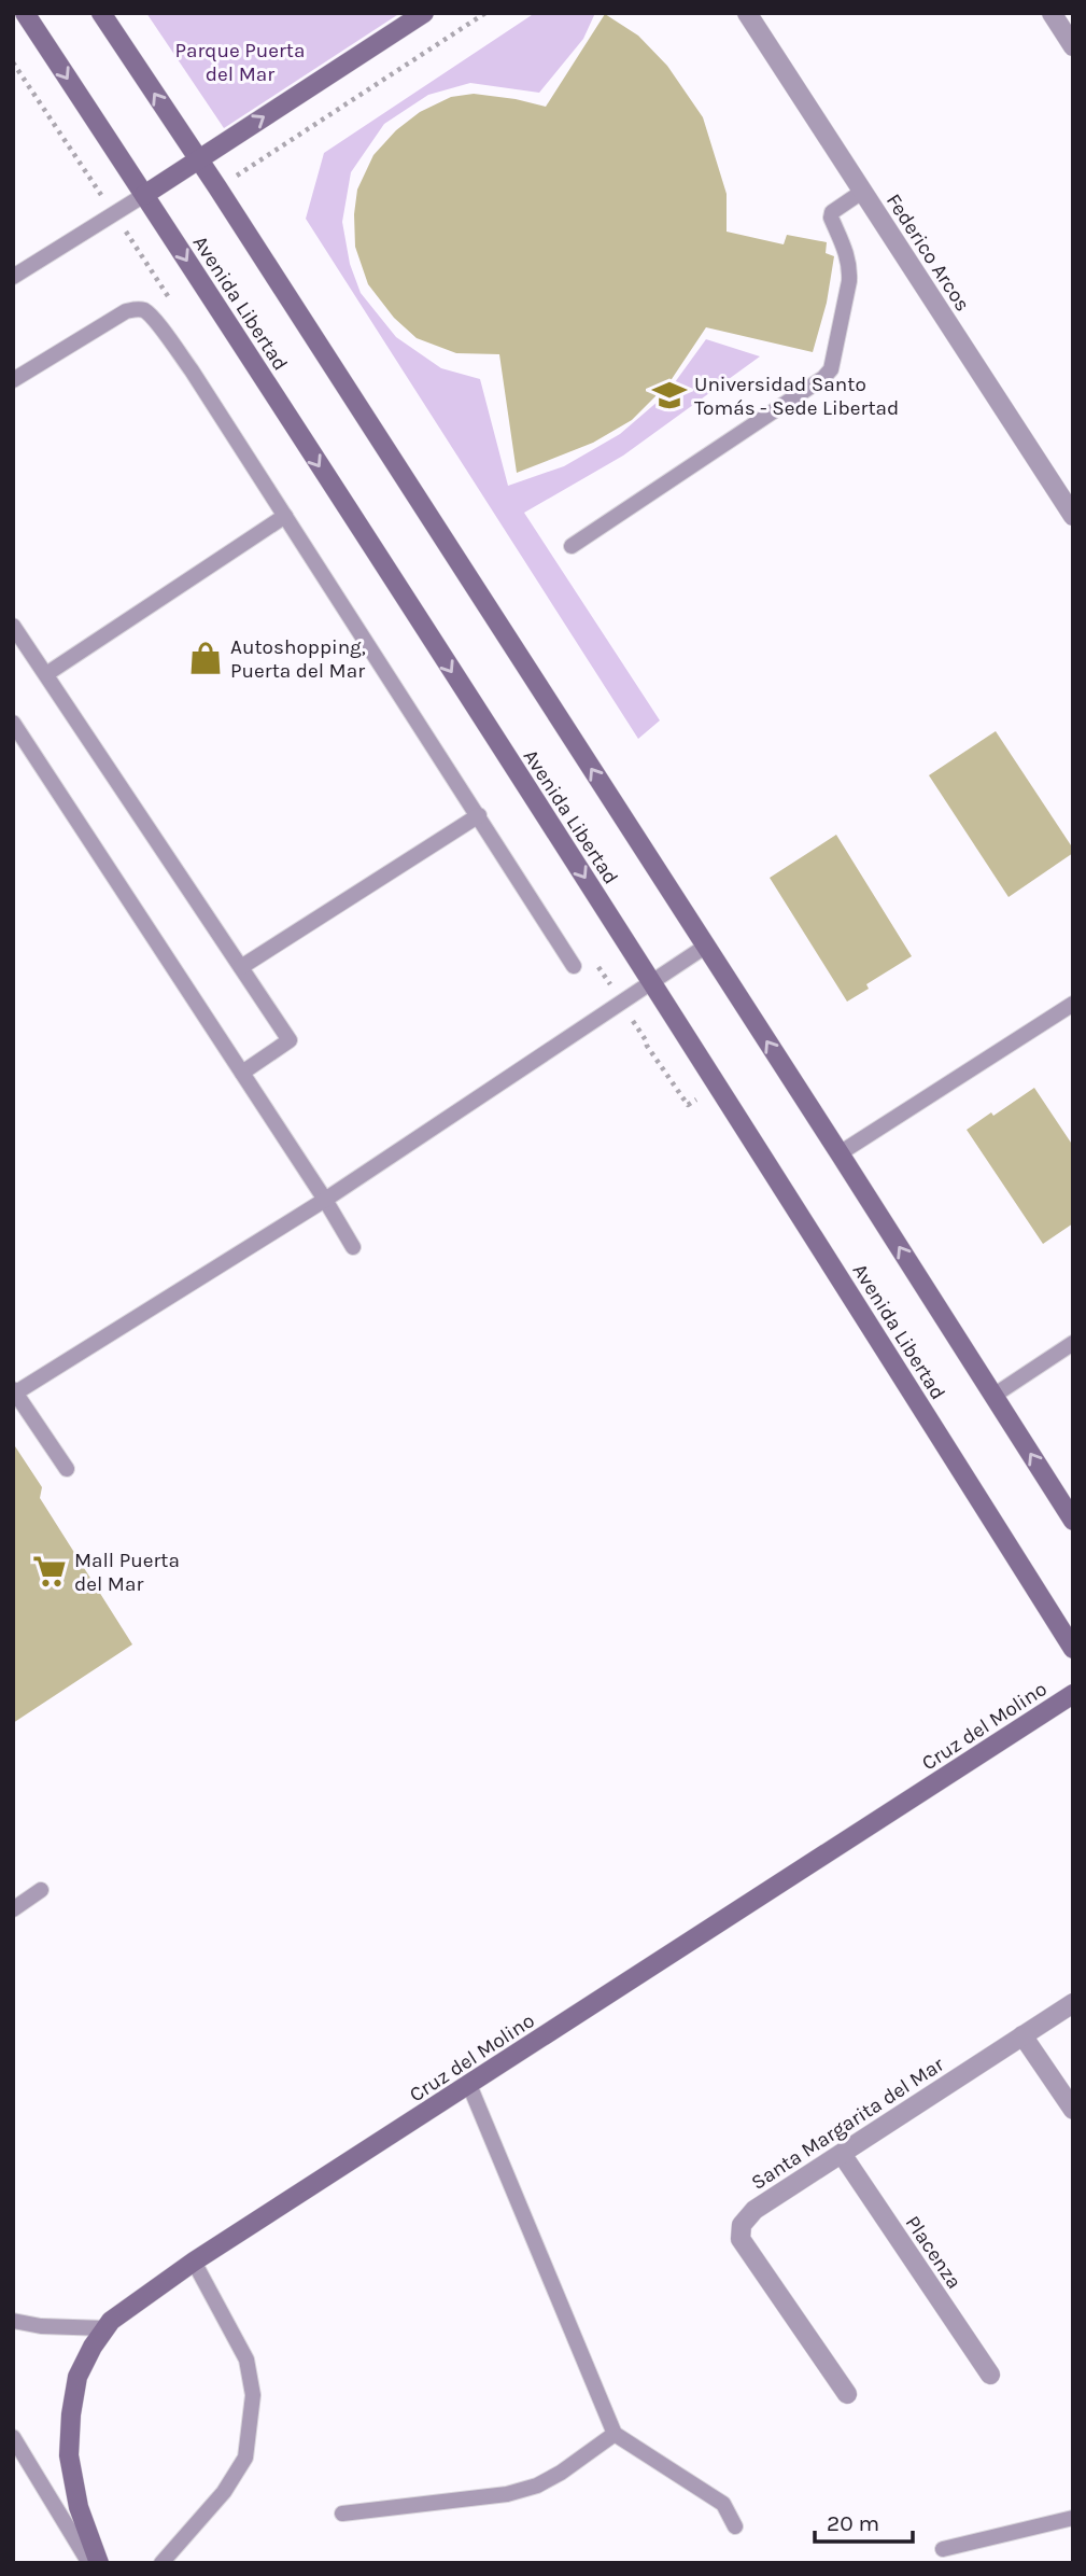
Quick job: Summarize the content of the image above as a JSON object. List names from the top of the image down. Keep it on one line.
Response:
{"streets":{"street":["Federico Arcos","Avenida Libertad","Cruz del Molino","Santa Margarita del Mar","Placenza"]},"crossings":[["Santa Margarita del Mar","Placenza"]],"parks":["Parque Puerta del Mar"],"places":{"school or university":["Universidad Santo Tomás - Sede Libertad"],"shop":["Autoshopping, Puerta del Mar"],"supermarket":["Mall Puerta del Mar"]},"scale_bar":"20 m"}
